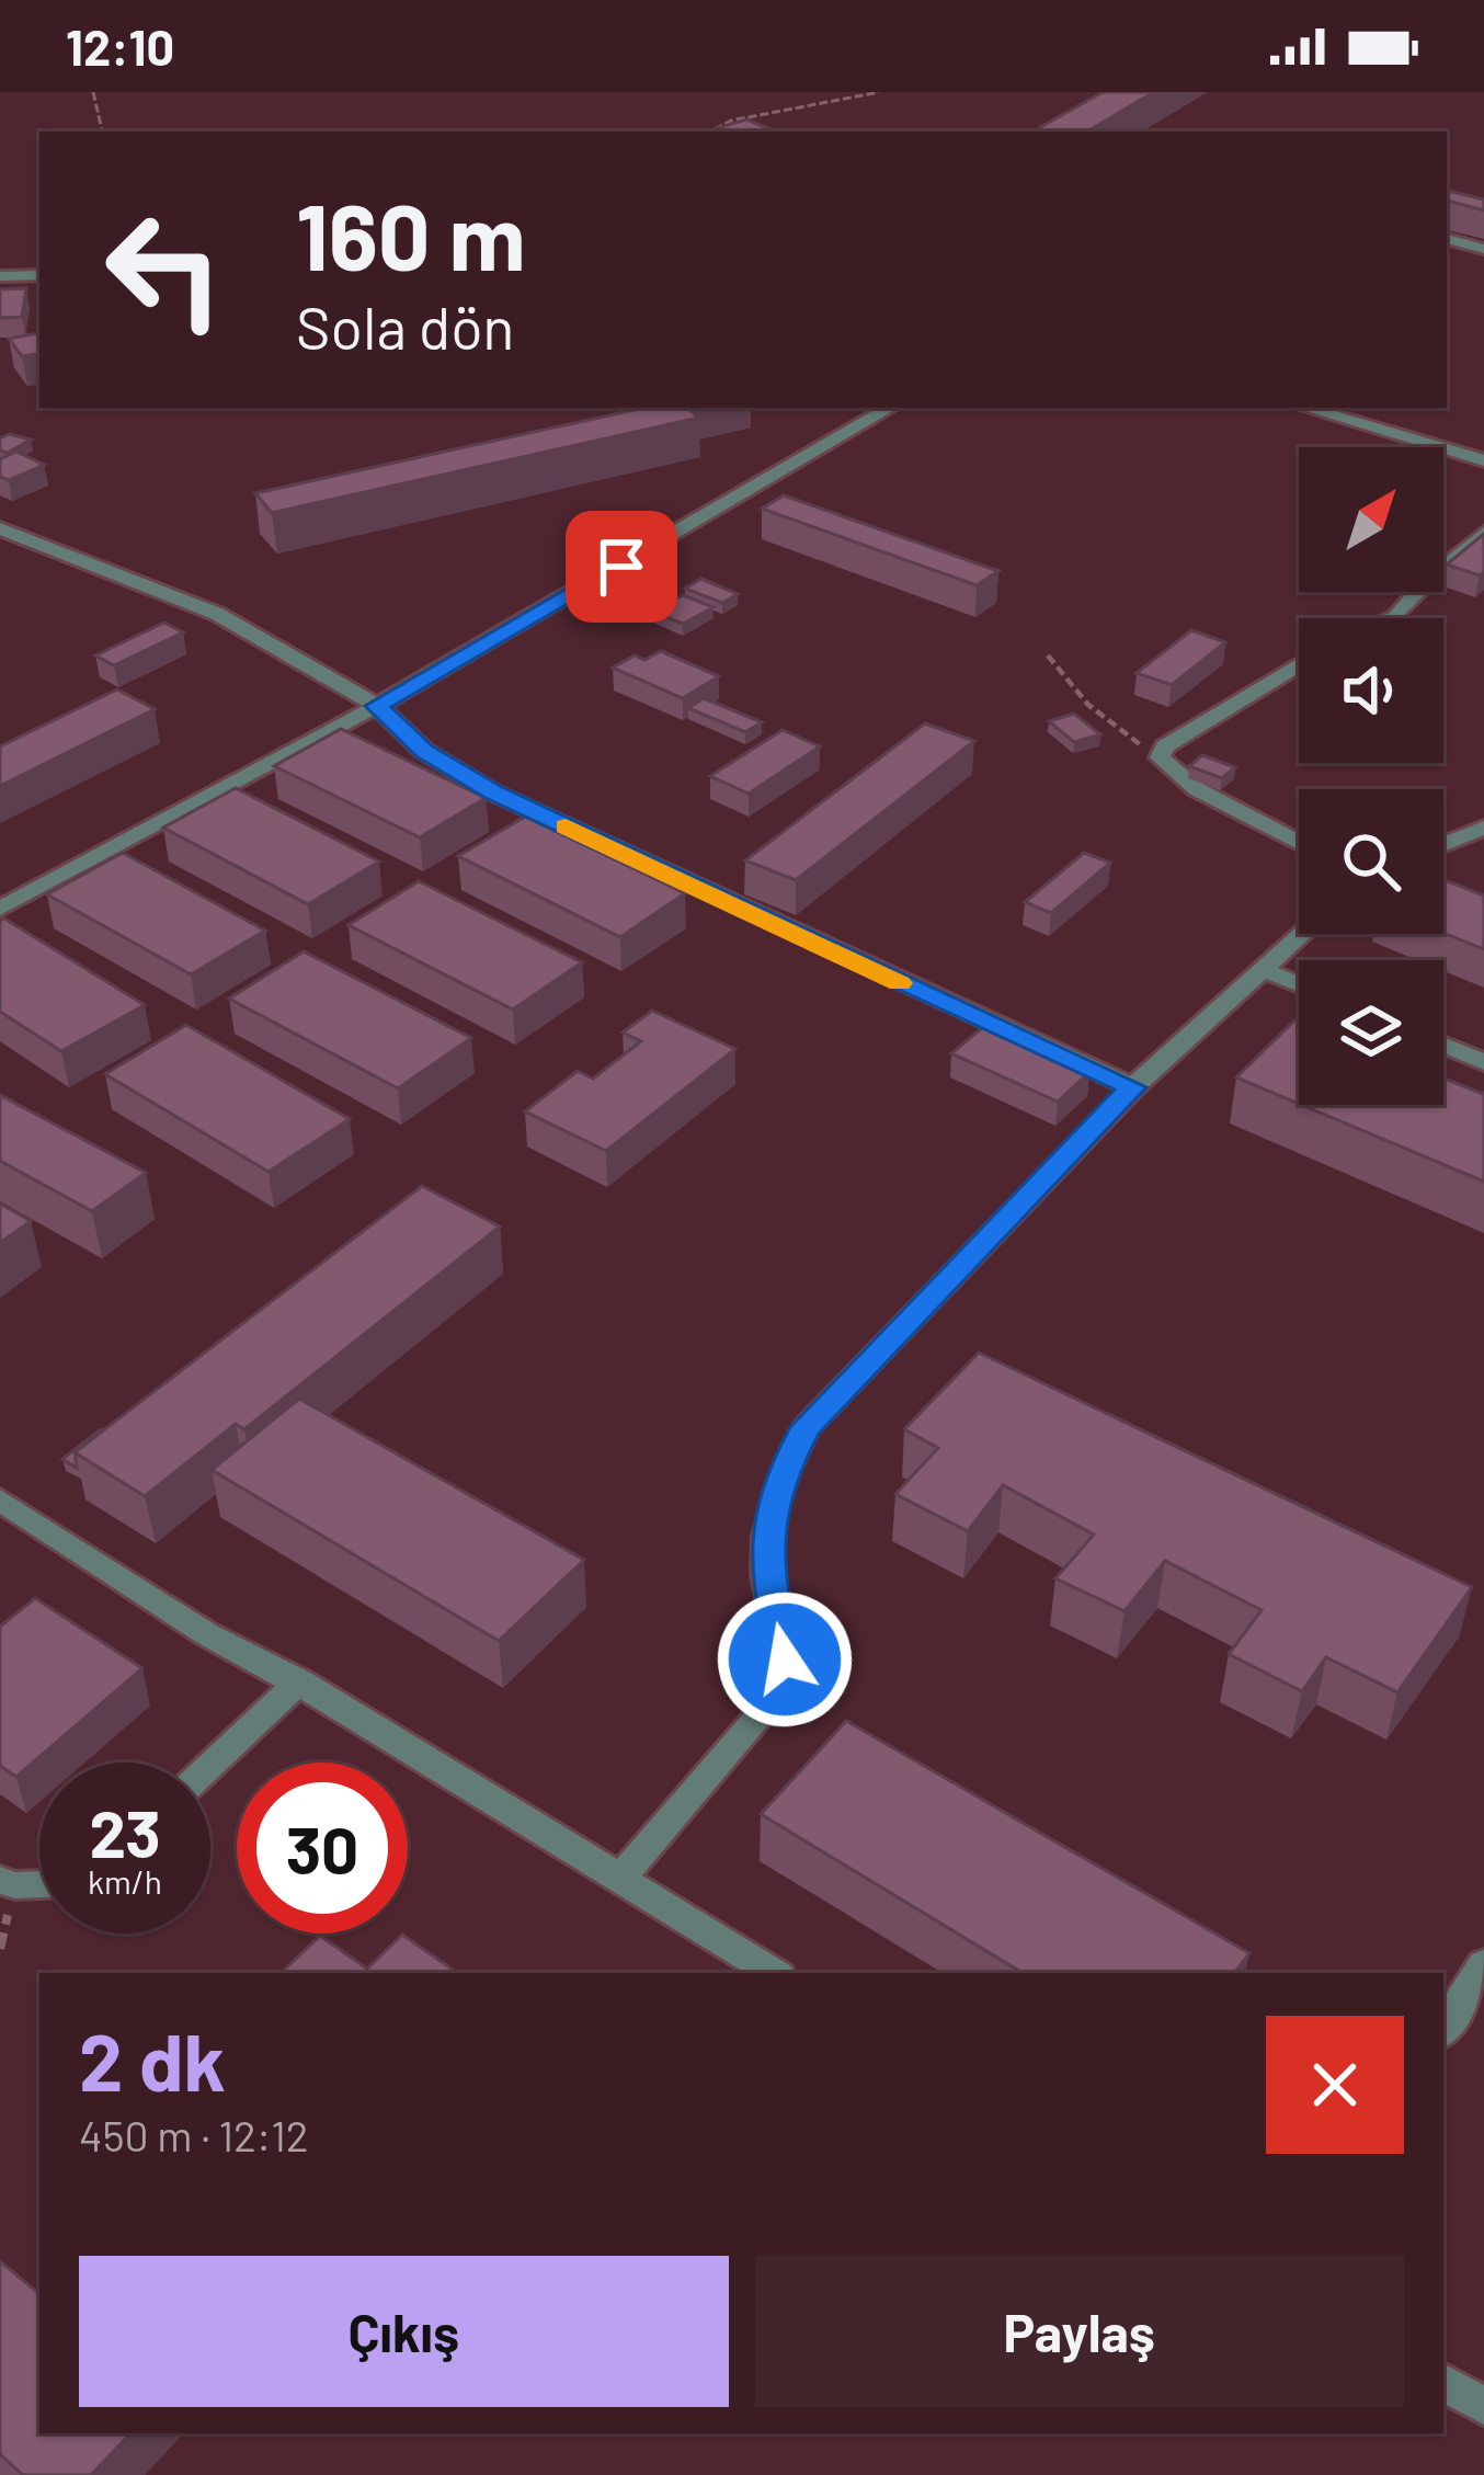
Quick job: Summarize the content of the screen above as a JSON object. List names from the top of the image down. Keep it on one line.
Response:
{"north":"top right","page":{"status":"12:10","turn":["160 m","Sola dön"],"speed":"23 km/h","limit":"30","heading":["2 dk","450 m · 12:12"],"buttons":["Çıkış","Paylaş"]}}
